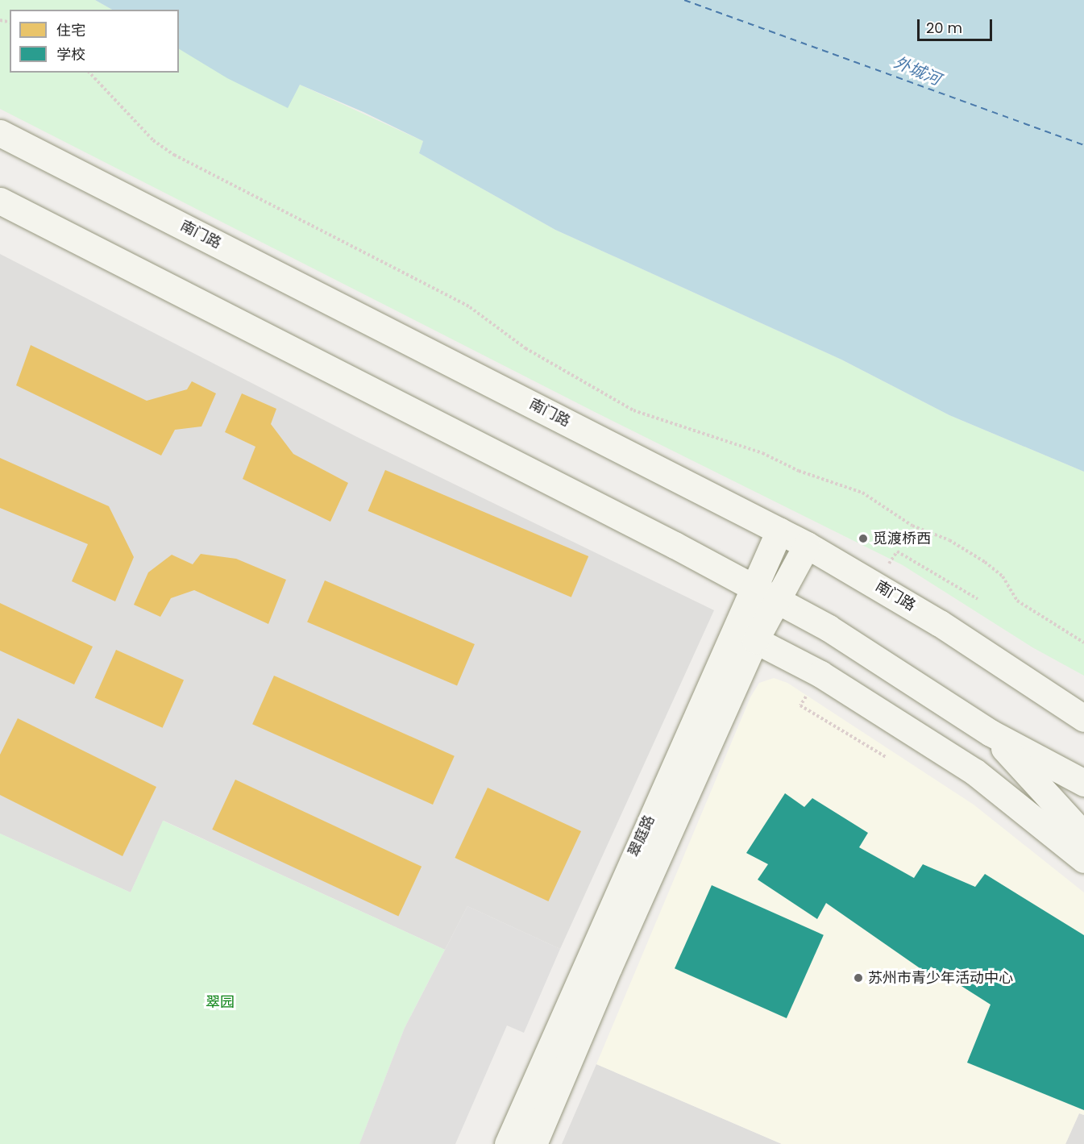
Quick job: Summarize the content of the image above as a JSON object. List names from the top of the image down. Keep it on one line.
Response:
{"streets":{"main road":["南门路","翠庭路"]},"crossings":[["南门路","翠庭路"]],"water":["外城河"],"parks":["翠园"],"places":["觅渡桥西","苏州市青少年活动中心"],"legend":["住宅","学校"],"scale_bar":"20 m"}
